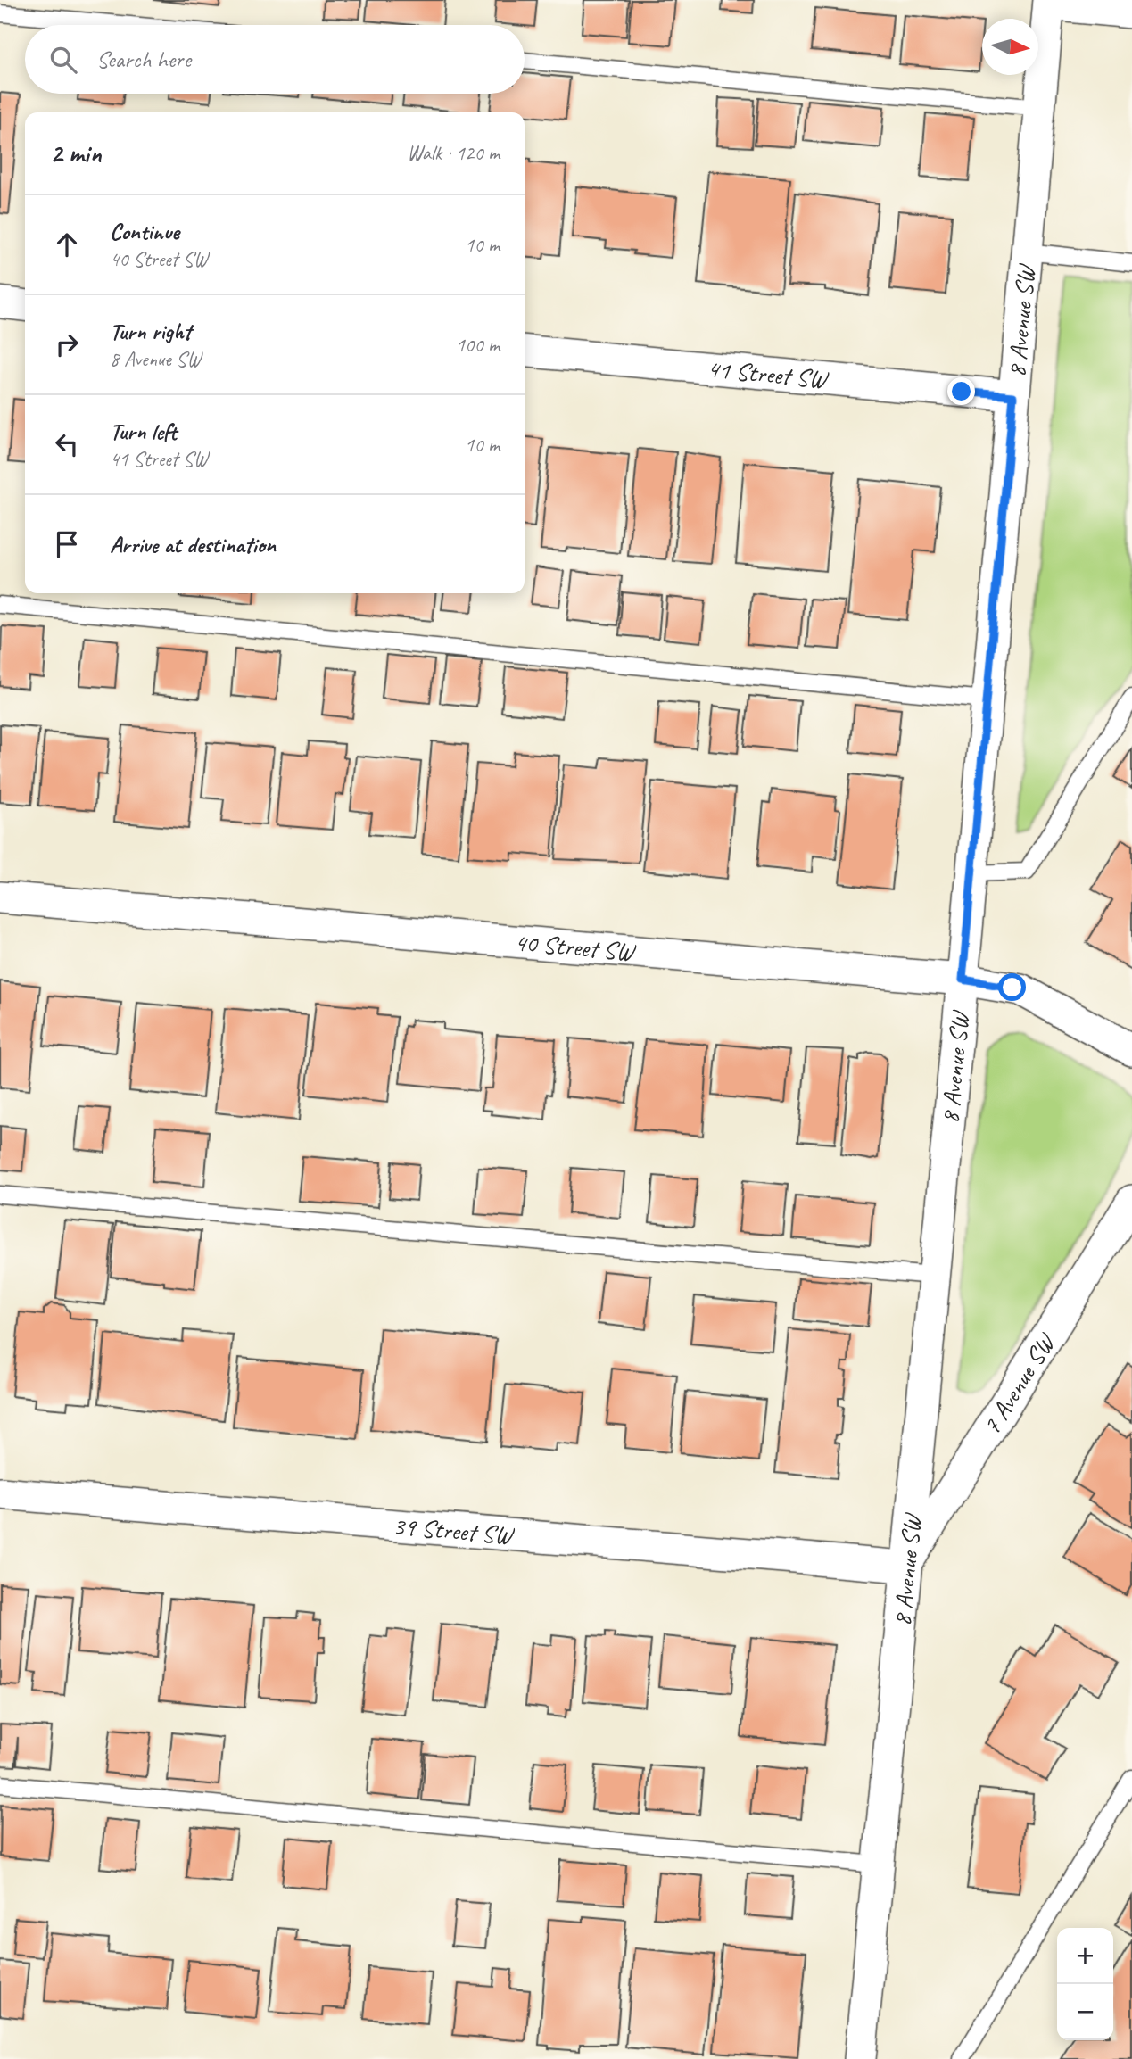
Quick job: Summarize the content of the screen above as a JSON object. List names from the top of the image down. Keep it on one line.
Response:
{"streets":{"street":["8 Avenue SW","41 Street SW","40 Street SW","7 Avenue SW","39 Street SW"]},"crossings":[["8 Avenue SW","41 Street SW"],["8 Avenue SW","40 Street SW"],["8 Avenue SW","7 Avenue SW"],["8 Avenue SW","39 Street SW"],["7 Avenue SW","39 Street SW"]],"north":"right","page":{"search":"Search here","heading":["2 min","Walk · 120 m"],"list":[["Continue","40 Street SW","10 m"],["Turn right","8 Avenue SW","100 m"],["Turn left","41 Street SW","10 m"],"Arrive at destination"],"map_buttons":["+","−"]}}
